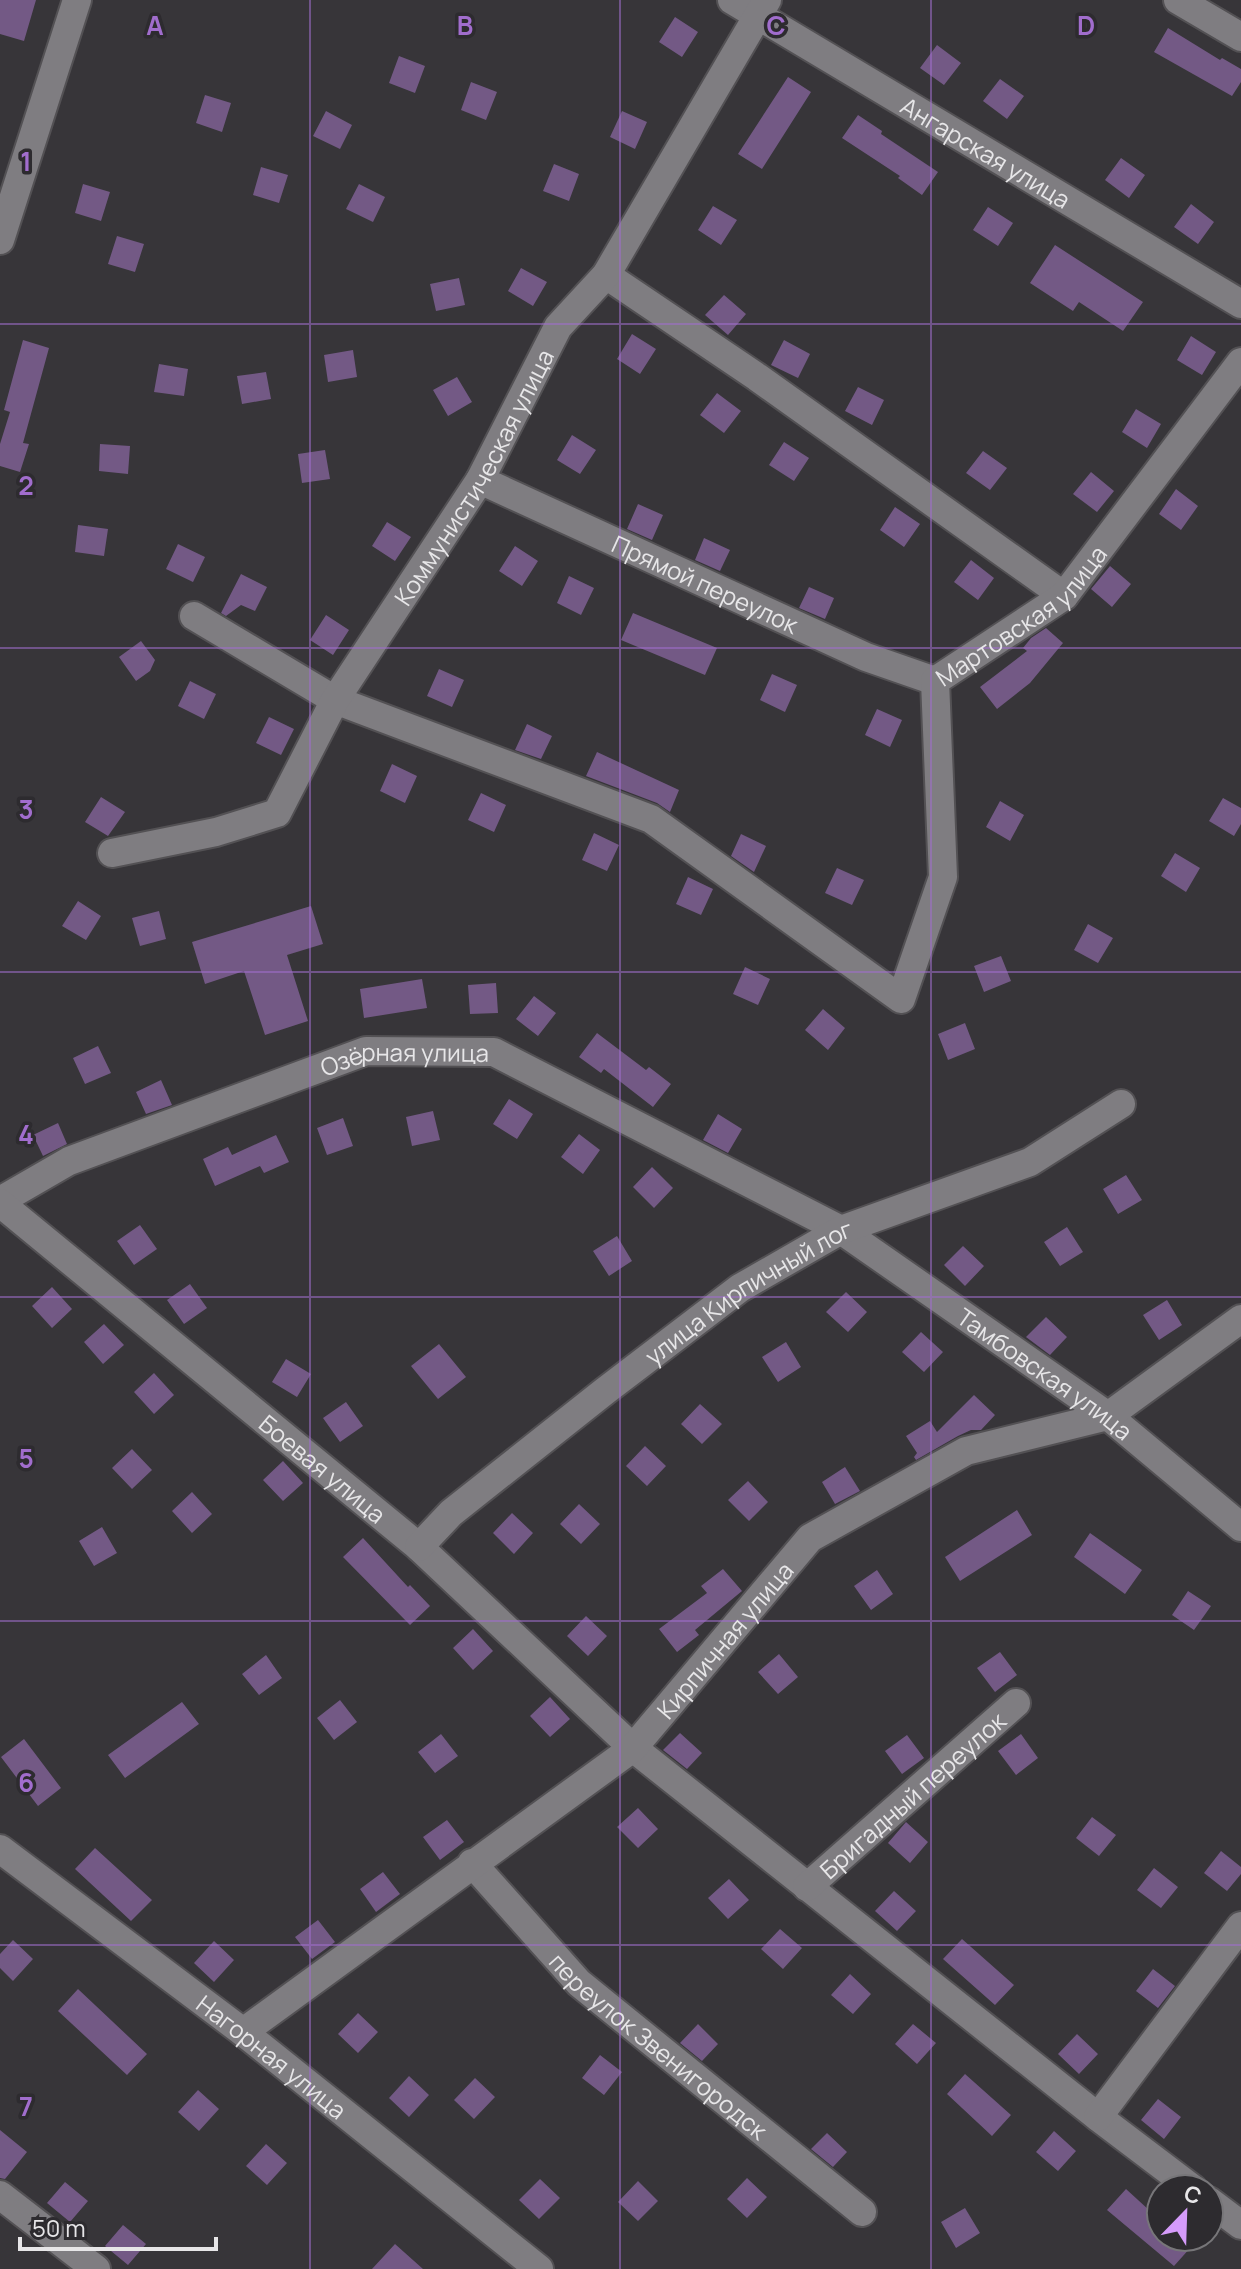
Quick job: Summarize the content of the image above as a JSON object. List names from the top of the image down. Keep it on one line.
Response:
{"streets":{"street":["Ангарская улица","Коммунистическая улица","Прямой переулок","Мартовская улица","Озёрная улица","улица Кирпичный лог","Тамбовская улица","Боевая улица","Кирпичная улица","Бригадный переулок","переулок Звенигородск","Нагорная улица"]},"crossings":[["Ангарская улица","Коммунистическая улица"],["Коммунистическая улица","Прямой переулок"],["Коммунистическая улица","Мартовская улица"],["Прямой переулок","Мартовская улица"],["Озёрная улица","улица Кирпичный лог"],["Озёрная улица","Тамбовская улица"],["Озёрная улица","Боевая улица"],["улица Кирпичный лог","Тамбовская улица"],["улица Кирпичный лог","Боевая улица"],["Тамбовская улица","Кирпичная улица"],["Боевая улица","Кирпичная улица"],["Боевая улица","Бригадный переулок"],["Кирпичная улица","переулок Звенигородск"],["Кирпичная улица","Нагорная улица"]],"scale_bar":"50 m","north":"top right","grid":{"columns":["A","B","C","D"],"rows":["1","2","3","4","5","6","7"]}}
